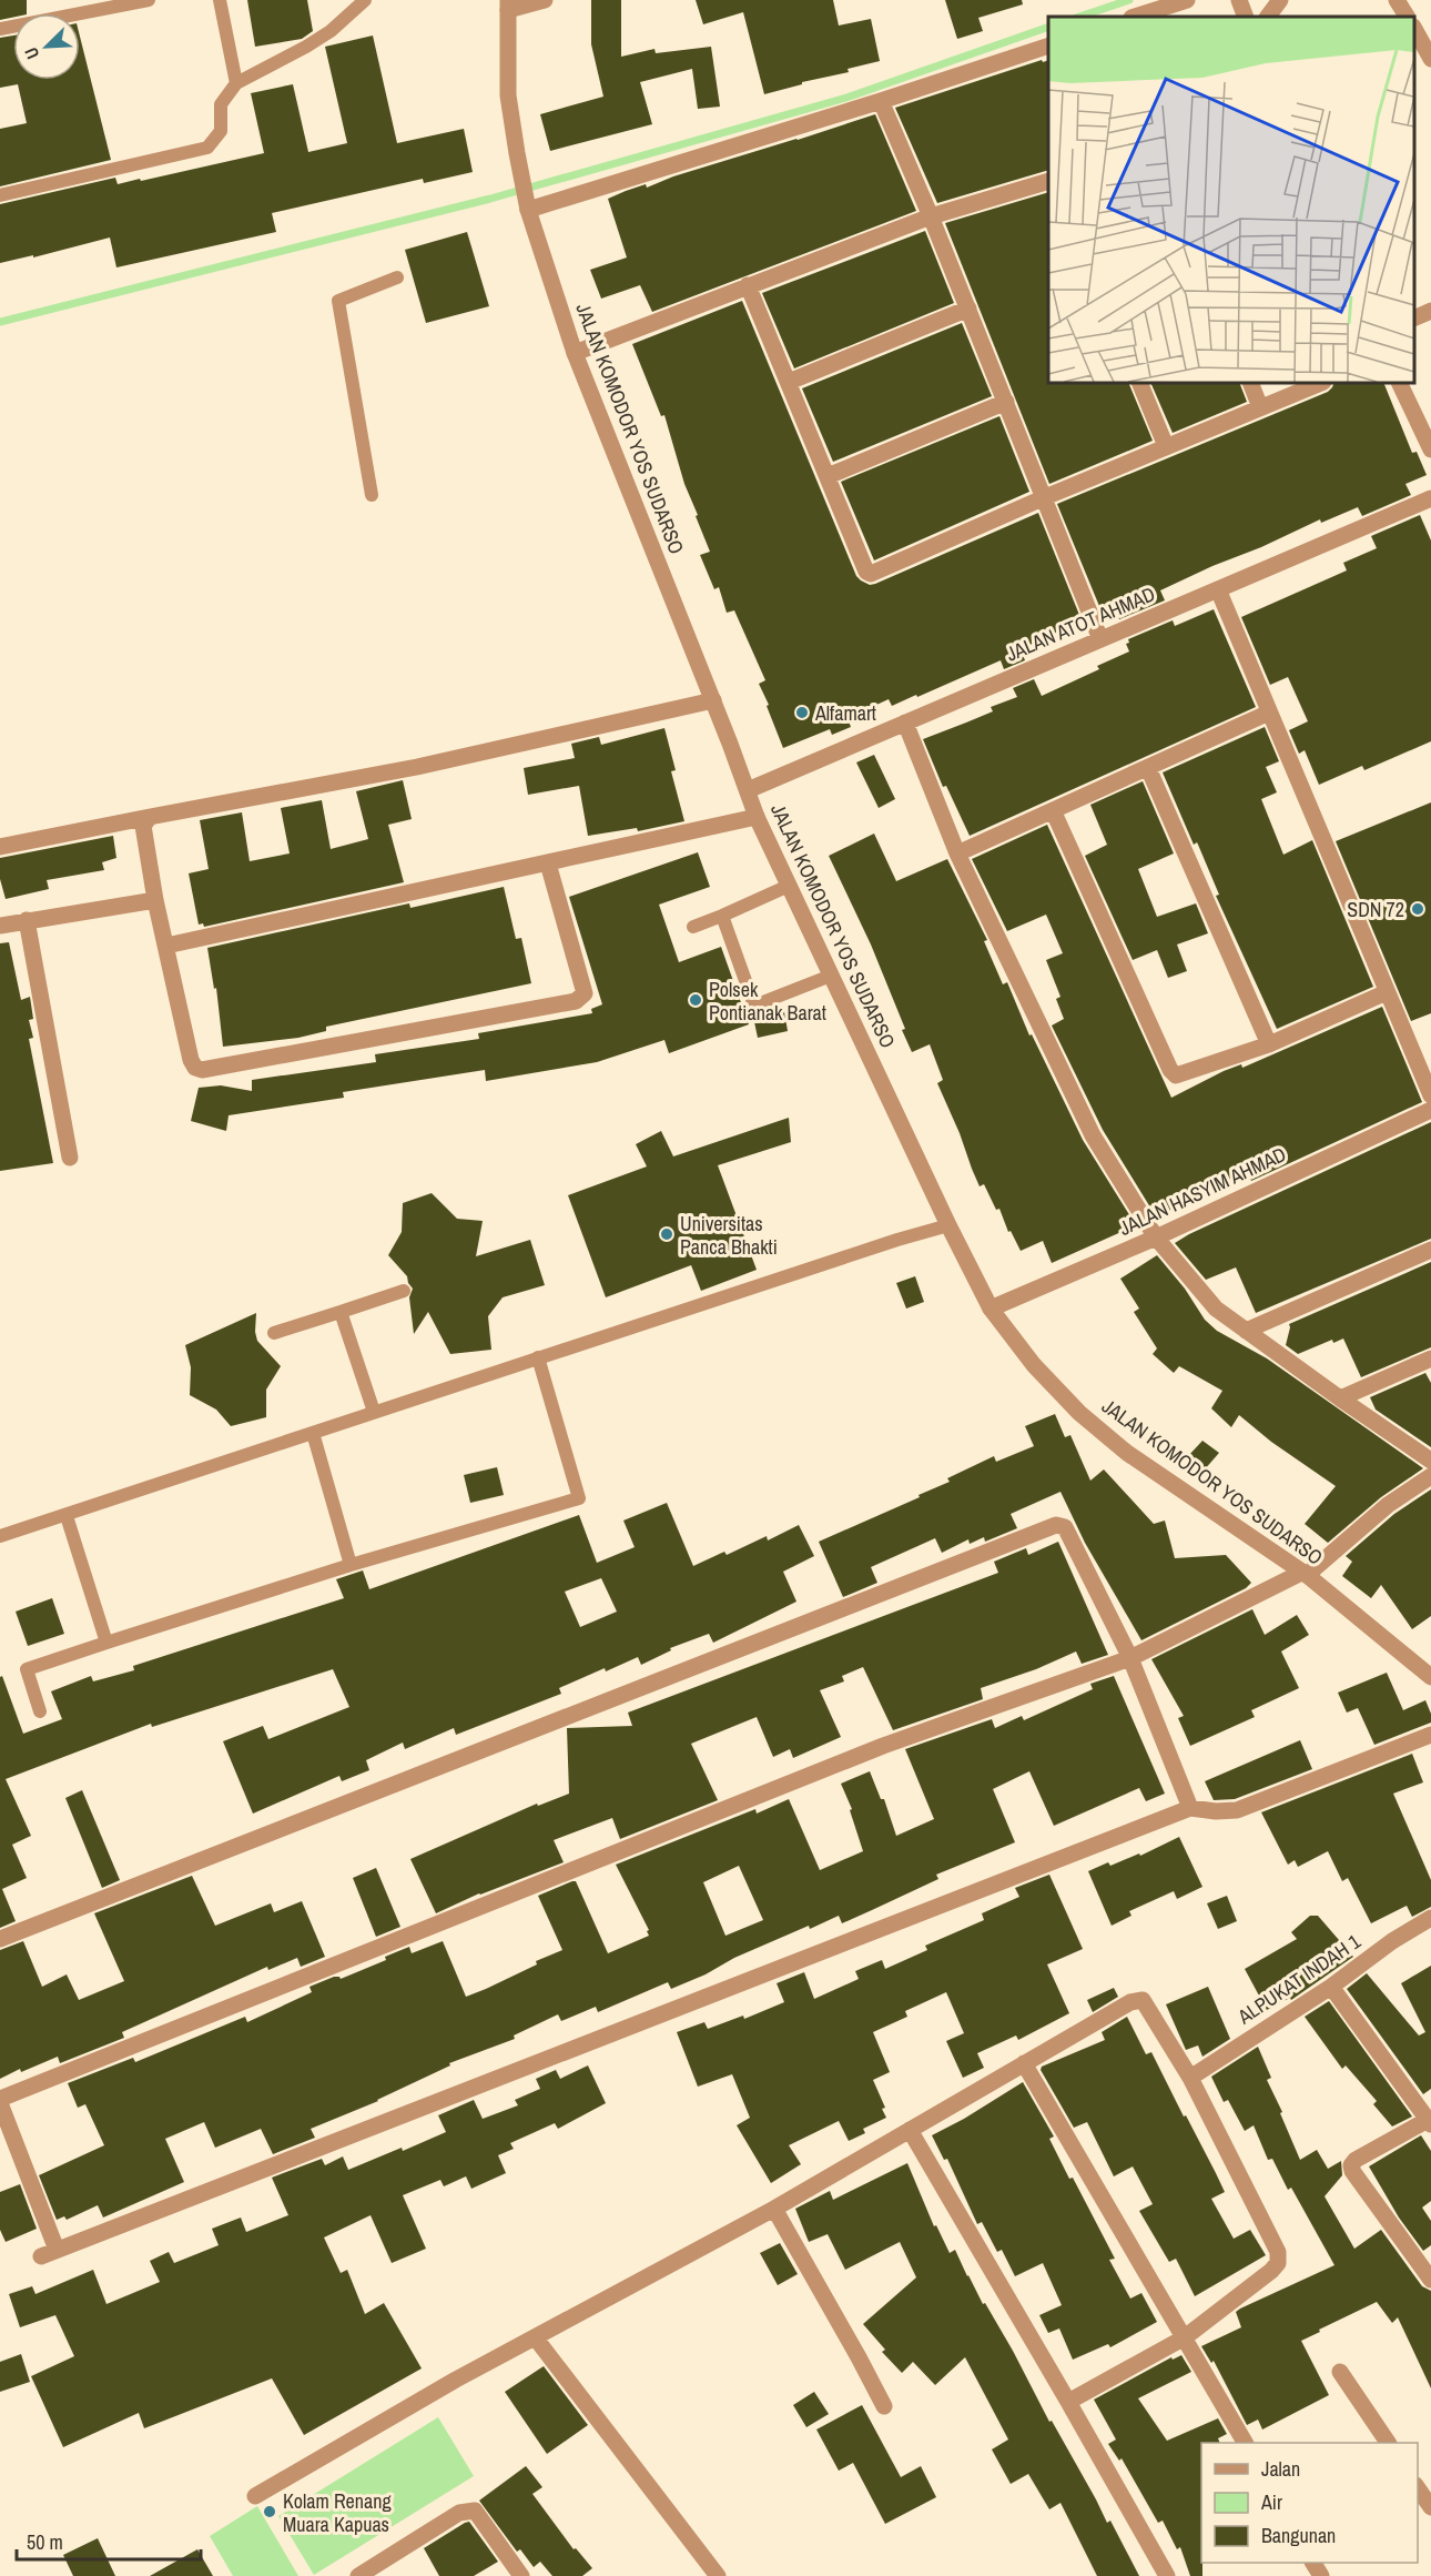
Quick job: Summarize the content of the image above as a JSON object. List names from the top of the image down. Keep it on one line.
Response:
{"streets":{"street":["JALAN KOMODOR YOS SUDARSO","JALAN ATOT AHMAD","JALAN HASYIM AHMAD","ALPUKAT INDAH 1"]},"crossings":[["JALAN KOMODOR YOS SUDARSO","JALAN ATOT AHMAD"],["JALAN KOMODOR YOS SUDARSO","JALAN HASYIM AHMAD"]],"places":["Alfamart","SDN 72","Polsek Pontianak Barat","Universitas Panca Bhakti","Kolam Renang Muara Kapuas"],"legend":["Jalan","Air","Bangunan"],"scale_bar":"50 m","north":"bottom left"}
